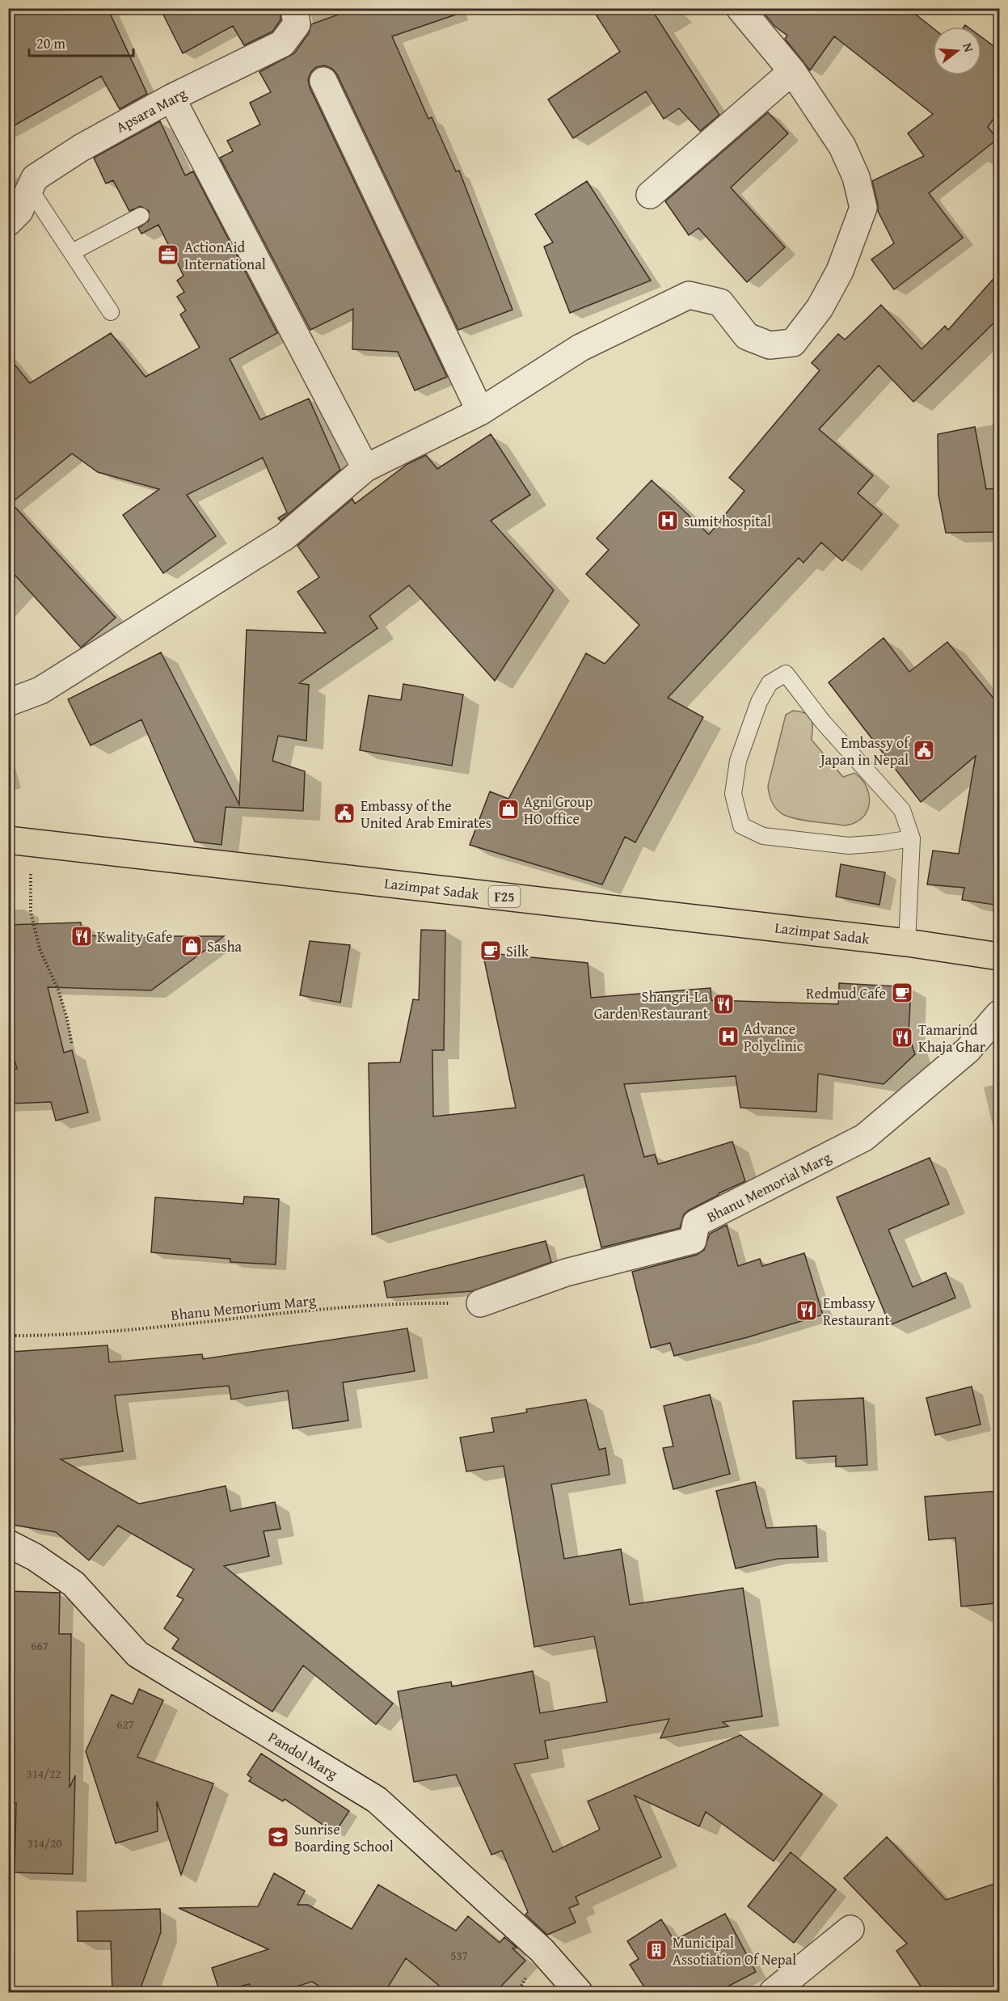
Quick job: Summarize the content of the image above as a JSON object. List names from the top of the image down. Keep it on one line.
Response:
{"streets":{"main road":["Lazimpat Sadak","F25"],"street":["Apsara Marg","Bhanu Memorial Marg","Pandol Marg"],"path":["Bhanu Memorium Marg"]},"crossings":[["Bhanu Memorial Marg","Bhanu Memorium Marg"]],"places":{"office":["ActionAid International"],"hospital":["sumit hospital","Advance Polyclinic"],"public building":["Embassy of Japan in Nepal","Embassy of the United Arab Emirates"],"shop":["Agni Group HO office","Sasha"],"restaurant":["Kwality Cafe","Shangri-La Garden Restaurant","Tamarind Khaja Ghar","Embassy Restaurant"],"cafe":["Silk","Redmud Cafe"],"school or university":["Sunrise Boarding School"],"building":["Municipal Assotiation Of Nepal"]},"house_numbers":["667","627","314/22","314/20","537"],"scale_bar":"20 m","north":"right"}
